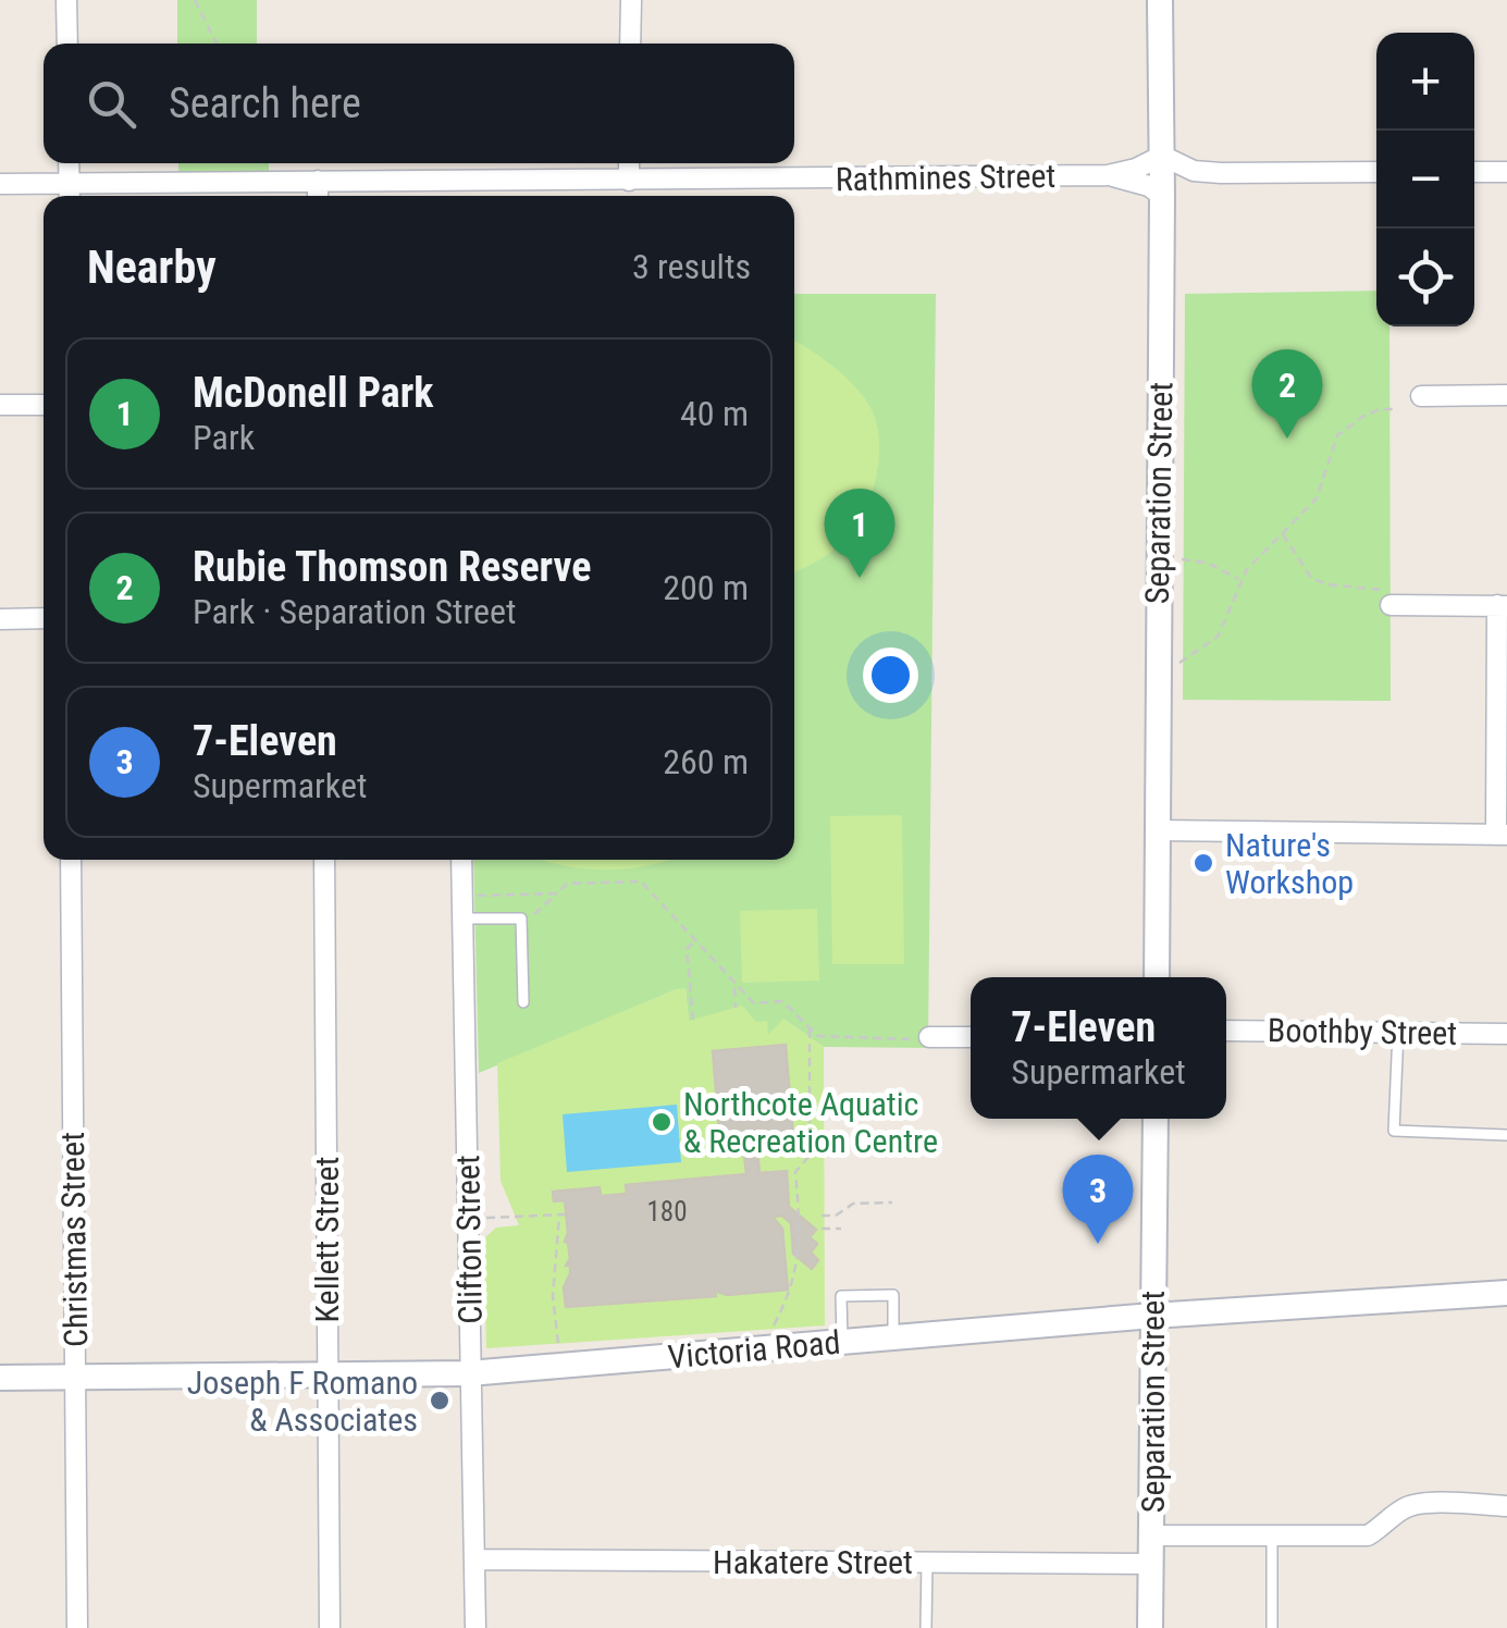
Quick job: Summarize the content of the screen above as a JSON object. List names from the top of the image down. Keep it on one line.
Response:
{"streets":{"street":["Rathmines Street","Separation Street","Boothby Street","Christmas Street","Kellett Street","Clifton Street","Victoria Road","Hakatere Street"]},"crossings":[["Rathmines Street","Separation Street"],["Separation Street","Victoria Road"],["Separation Street","Hakatere Street"],["Christmas Street","Victoria Road"],["Kellett Street","Victoria Road"],["Clifton Street","Victoria Road"],["Clifton Street","Hakatere Street"]],"places":["Nature's Workshop","Northcote Aquatic & Recreation Centre","Joseph F Romano & Associates"],"house_numbers":["180"],"page":{"map_buttons":["+","−"],"search":"Search here","heading":["Nearby","3 results"],"list":[{"mark":"1","name":"McDonell Park","note":"Park","value":"40 m"},{"mark":"2","name":"Rubie Thomson Reserve","note":"Park · Separation Street","value":"200 m"},{"mark":"3","name":"7-Eleven","note":"Supermarket","value":"260 m"}],"pins":["2","1","3"],"popup":["7-Eleven","Supermarket"]}}
